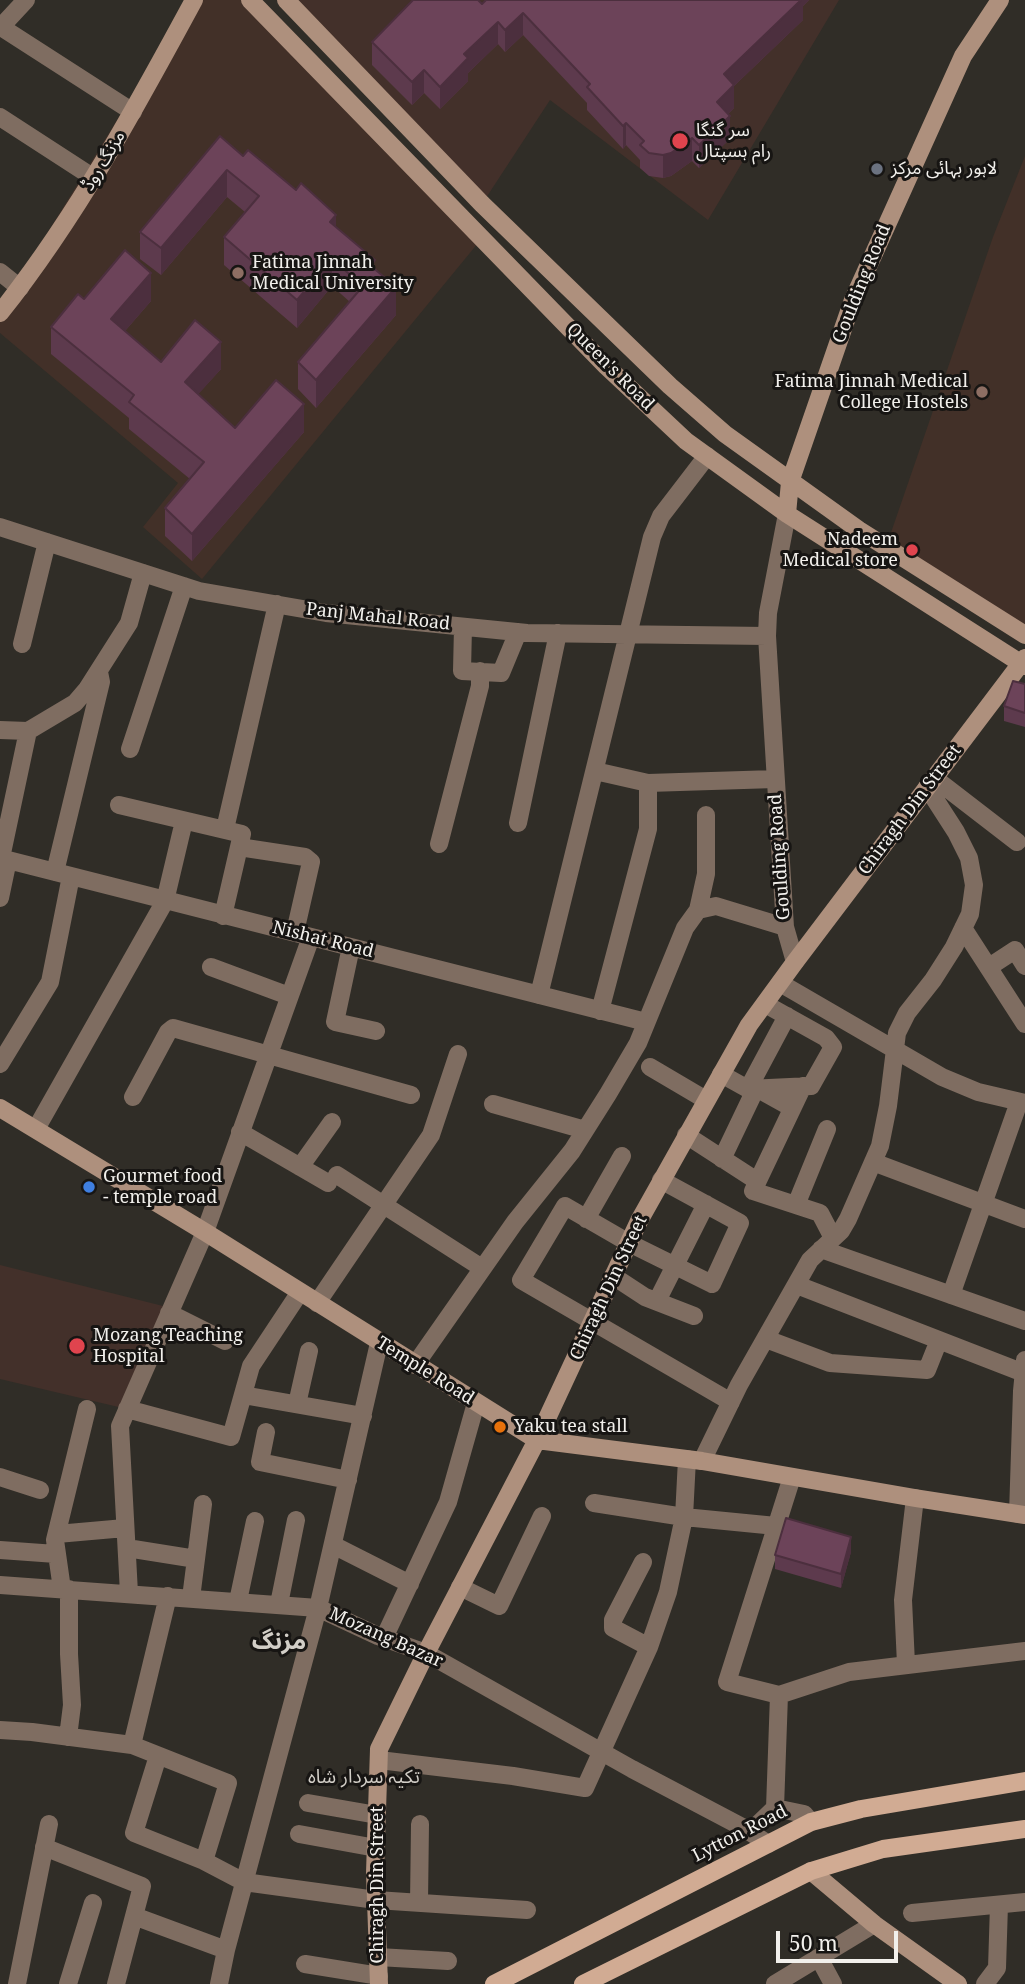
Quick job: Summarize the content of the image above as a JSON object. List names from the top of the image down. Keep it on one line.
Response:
{"streets":{"main road":["Lytton Road"],"street":["مزنگ روڈ","Goulding Road","Queen's Road","Panj Mahal Road","Chiragh Din Street","Nishat Road","Temple Road","Mozang Bazar"]},"crossings":[["Goulding Road","Queen's Road"],["Goulding Road","Panj Mahal Road"],["Goulding Road","Chiragh Din Street"],["Queen's Road","Chiragh Din Street"],["Chiragh Din Street","Temple Road"],["Chiragh Din Street","Mozang Bazar"],["Mozang Bazar","Lytton Road"]],"districts":["مزنگ","تکیہ سردار شاہ"],"places":["سر گنگا رام ہسپتال","لاہور بہائی مرکز","Fatima Jinnah Medical University","Fatima Jinnah Medical College Hostels","Nadeem Medical store","Gourmet food - temple road","Mozang Teaching Hospital","Yaku tea stall"],"scale_bar":"50 m"}
